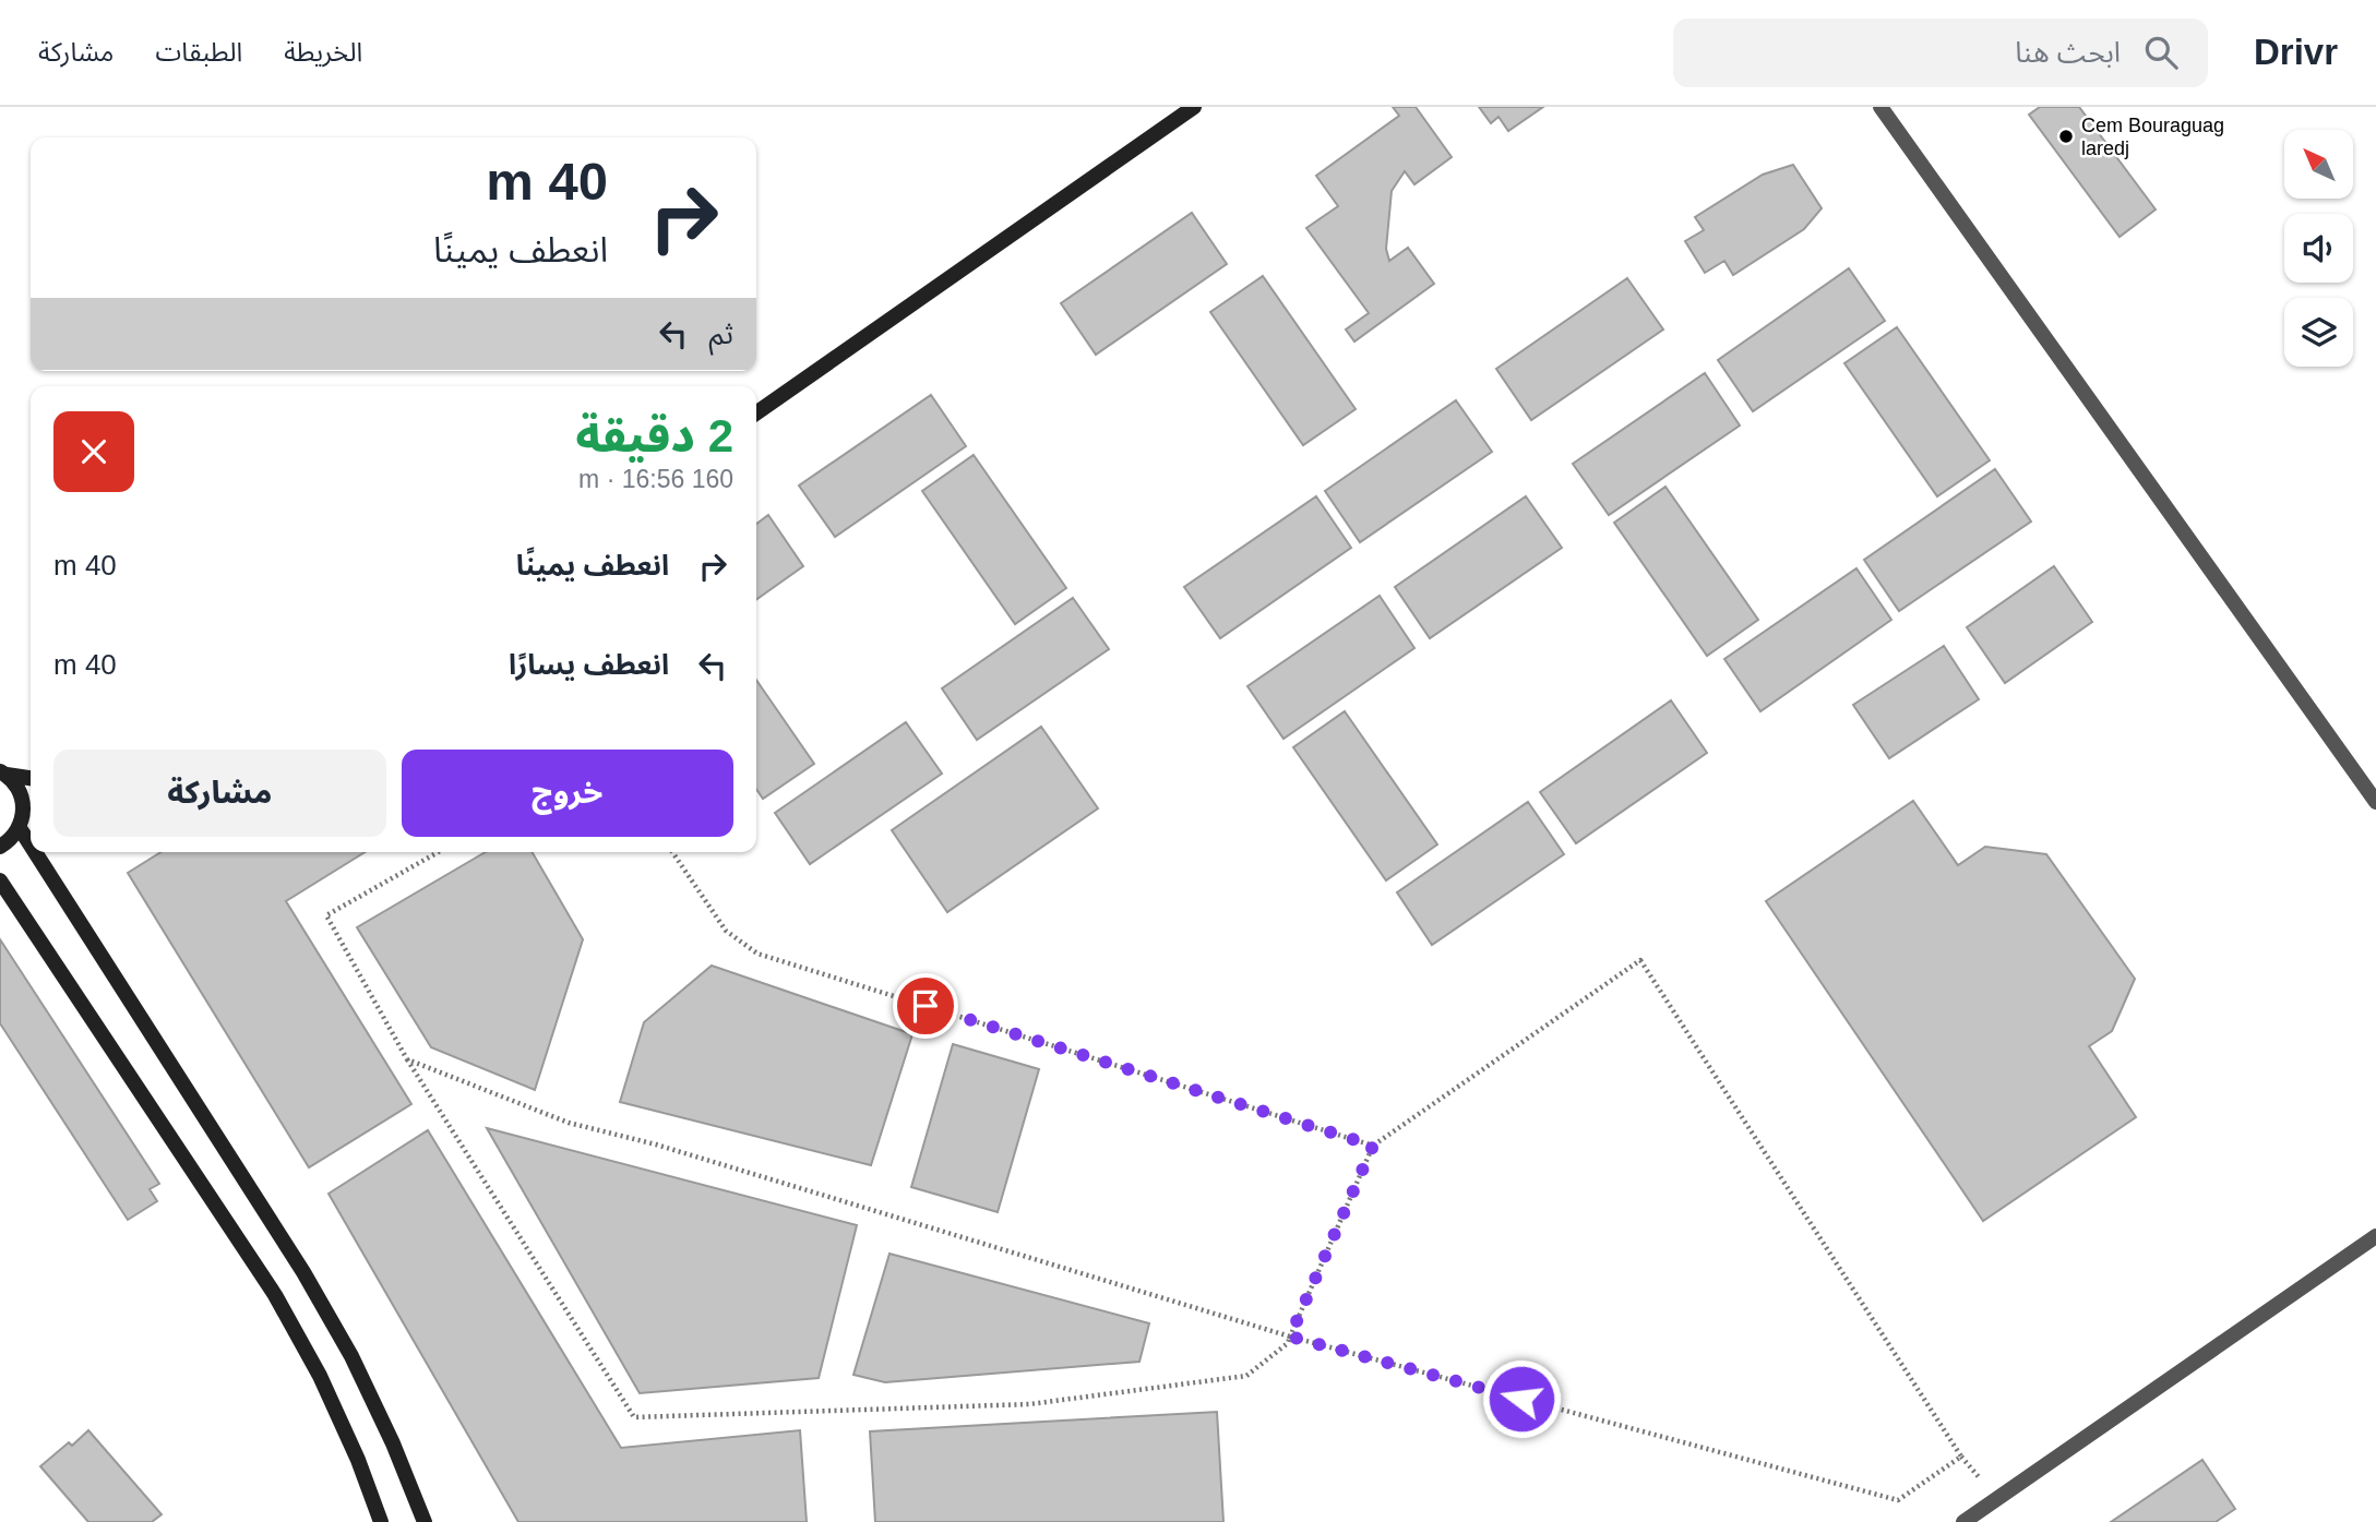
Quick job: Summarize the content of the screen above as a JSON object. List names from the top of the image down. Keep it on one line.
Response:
{"places":["Cem Bouraguag laredj"],"north":"top left","page":{"header":"Drivr","search":"ابحث هنا","nav":["الخريطة","الطبقات","مشاركة"],"turn":["40 m","انعطف يمينًا"],"then":"ثم","heading":["2 دقيقة","160 m · 16:56"],"list":[{"name":"انعطف يمينًا","value":"40 m"},{"name":"انعطف يسارًا","value":"40 m"}],"buttons":["خروج","مشاركة"]}}
